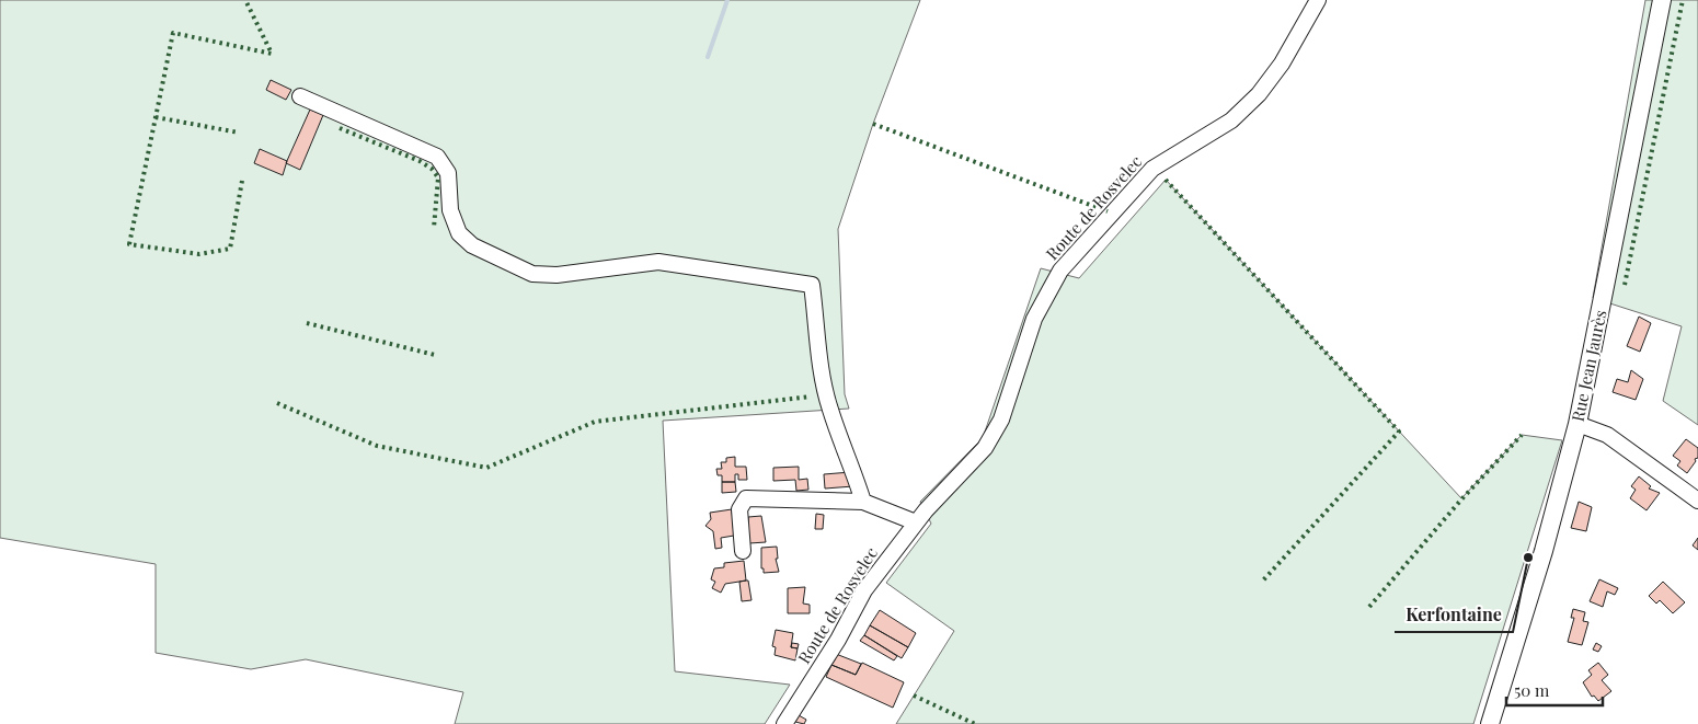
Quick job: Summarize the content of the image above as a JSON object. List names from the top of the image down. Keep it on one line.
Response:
{"streets":{"main road":["Rue Jean Jaurès"],"street":["Route de Rosvelec"]},"places":["Kerfontaine"],"scale_bar":"50 m"}
